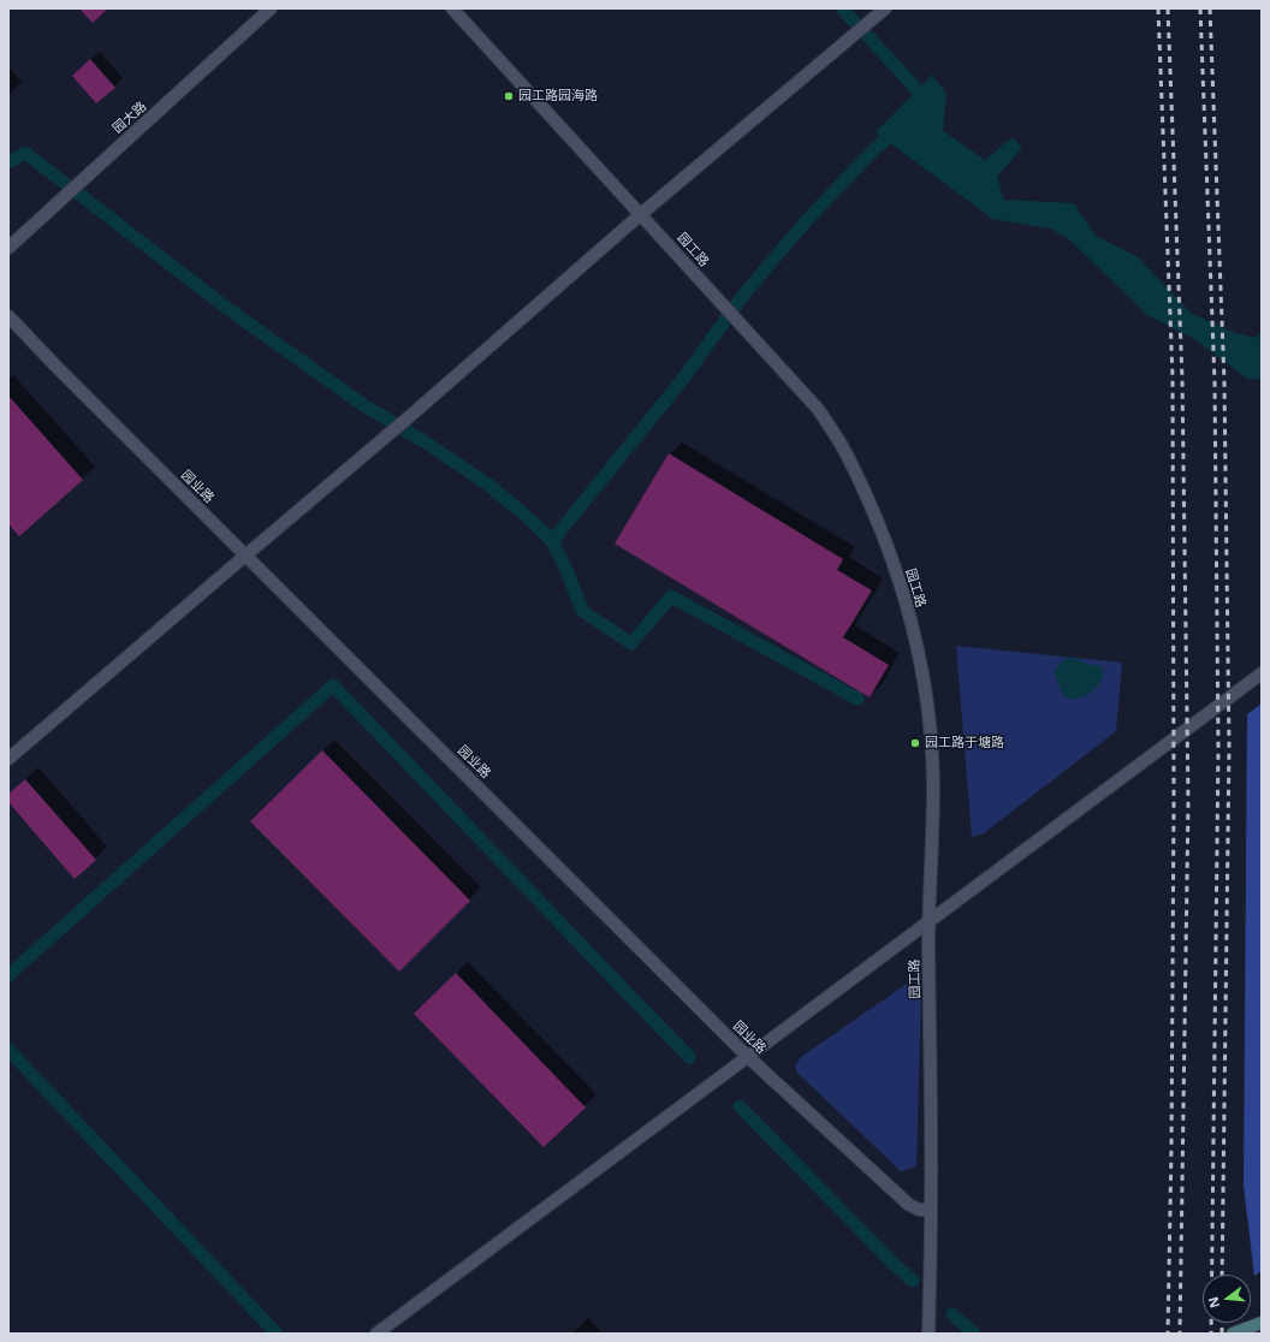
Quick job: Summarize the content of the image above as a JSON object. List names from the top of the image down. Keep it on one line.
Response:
{"streets":{"street":["园大路","园工路","园业路"]},"crossings":[["园工路","园业路"]],"places":["园工路园海路","园工路于塘路"],"north":"left"}
